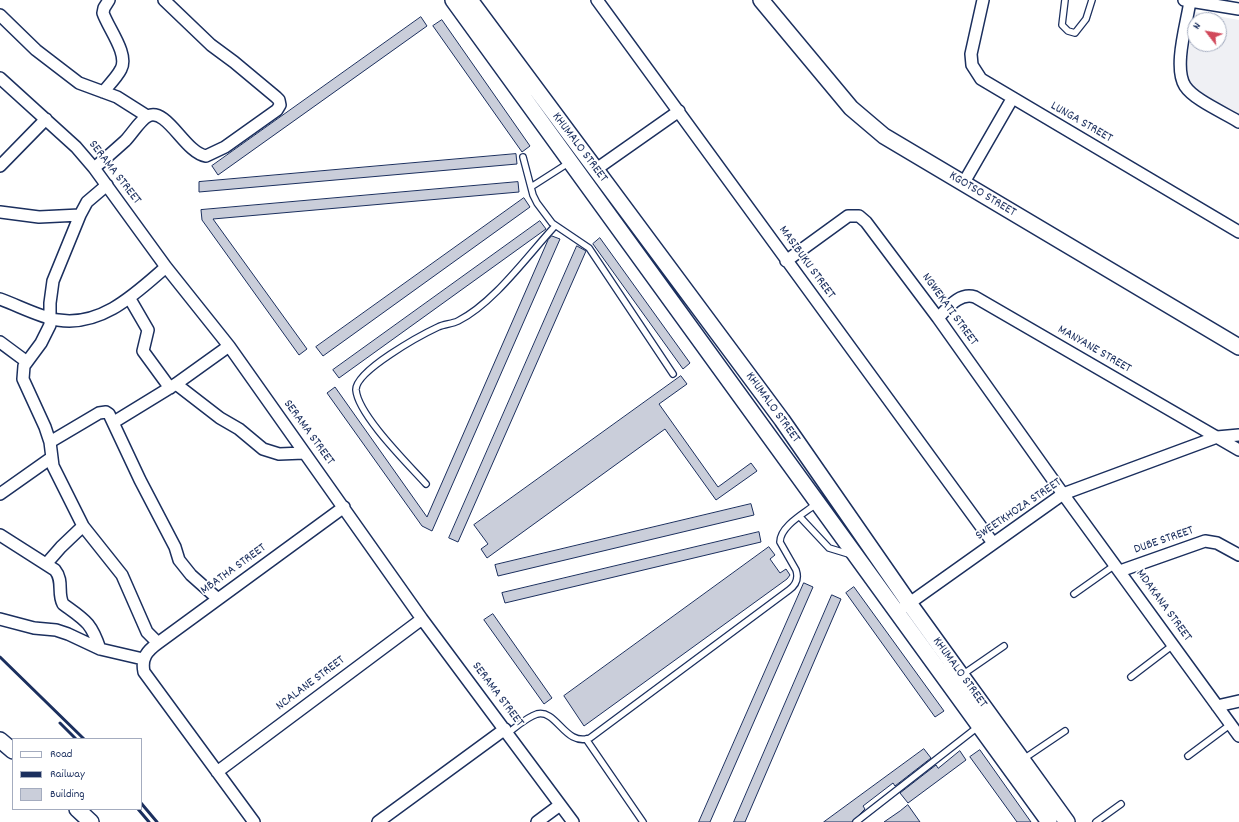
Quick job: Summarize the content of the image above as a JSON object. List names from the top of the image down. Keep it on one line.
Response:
{"streets":{"street":["LUNGA STREET","KHUMALO STREET","SERAMA STREET","KGOTSO STREET","MASIBUKU STREET","NGWEKATI STREET","MANYANE STREET","SWEETKHOZA STREET","DUBE STREET","MBATHA STREET","MDAKANA STREET","NCALANE STREET"]},"crossings":[["KHUMALO STREET","SWEETKHOZA STREET"],["SERAMA STREET","MBATHA STREET"],["SERAMA STREET","NCALANE STREET"],["MASIBUKU STREET","NGWEKATI STREET"],["MASIBUKU STREET","SWEETKHOZA STREET"],["NGWEKATI STREET","MANYANE STREET"],["NGWEKATI STREET","SWEETKHOZA STREET"],["NGWEKATI STREET","MDAKANA STREET"],["MANYANE STREET","SWEETKHOZA STREET"],["SWEETKHOZA STREET","MDAKANA STREET"],["DUBE STREET","MDAKANA STREET"]],"legend":["Road","Railway","Building"],"north":"top left"}
